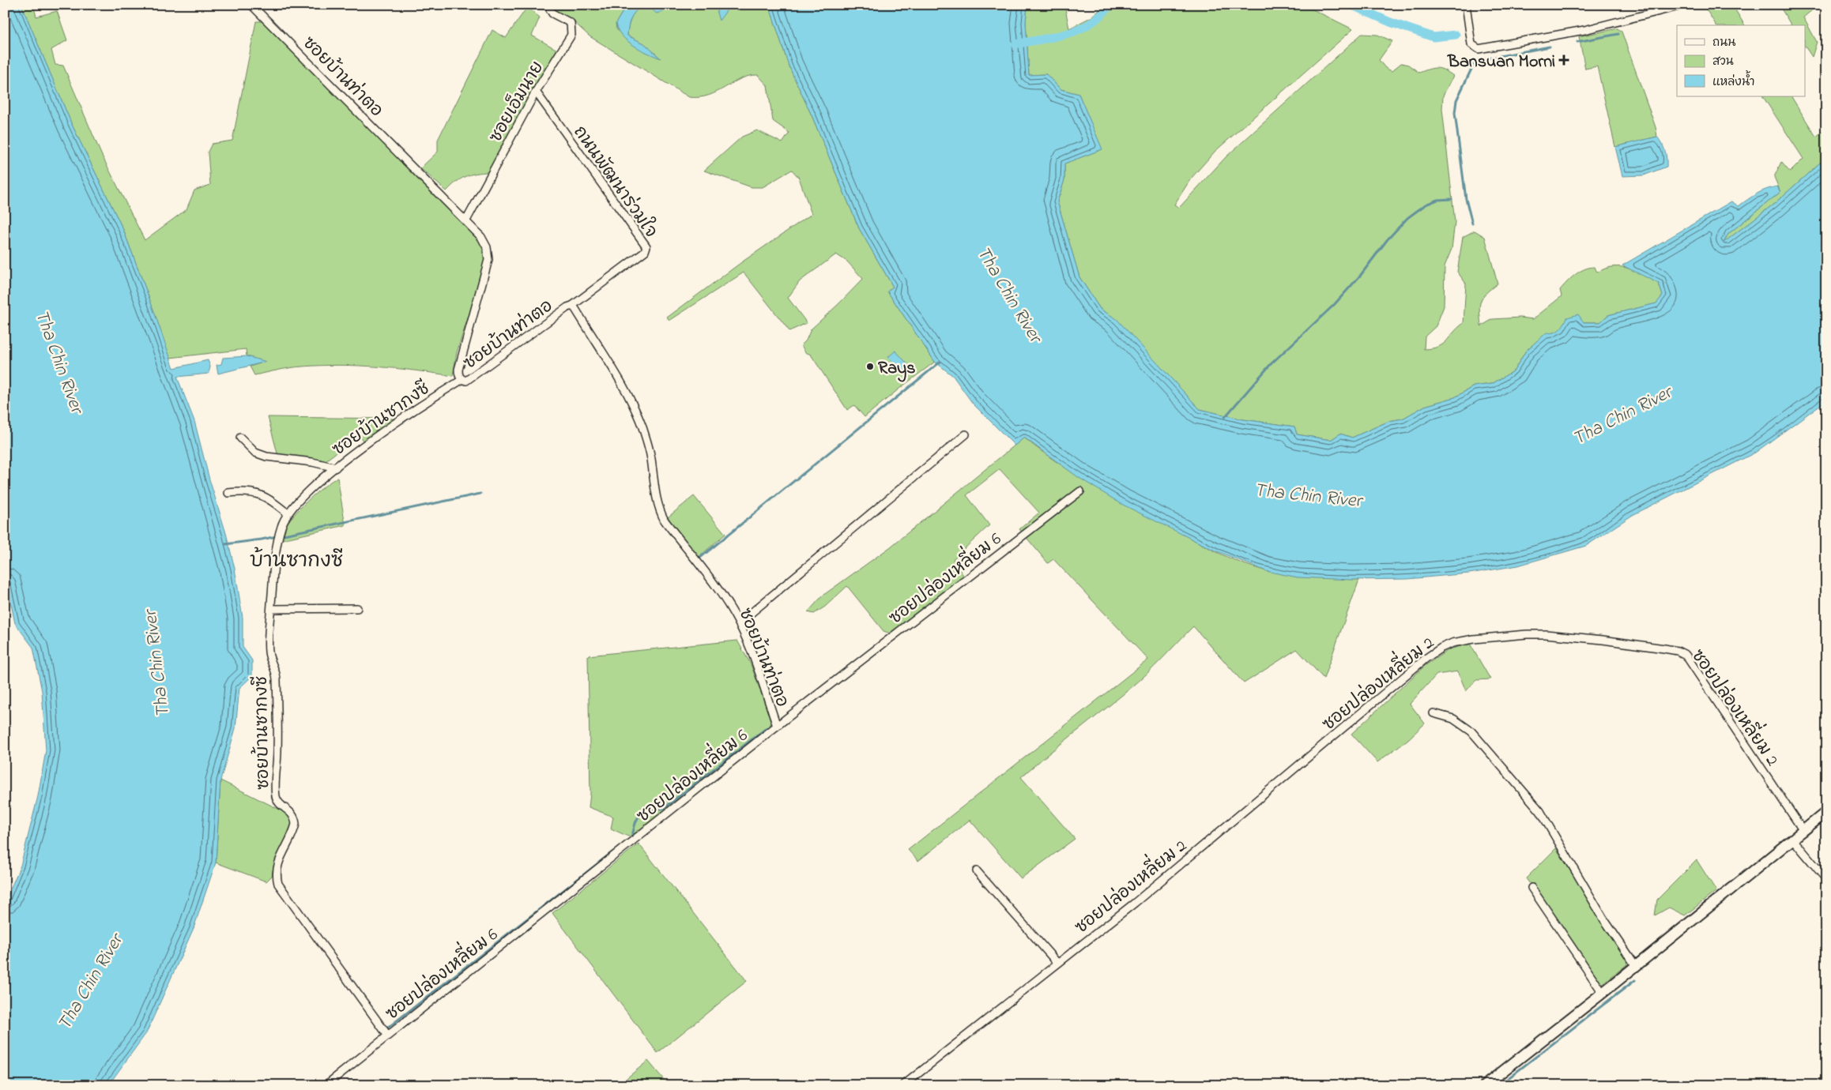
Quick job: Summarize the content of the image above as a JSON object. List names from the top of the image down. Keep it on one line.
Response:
{"streets":{"street":["ซอยบ้านท่าตอ","ซอยเอ็มนาย","ถนนพัฒนาร่วมใจ","ซอยบ้านซากงซี","ซอยปล่องเหลี่ยม 6","ซอยปล่องเหลี่ยม 2"]},"crossings":[["ซอยบ้านท่าตอ","ซอยเอ็มนาย"],["ซอยบ้านท่าตอ","ถนนพัฒนาร่วมใจ"],["ซอยบ้านท่าตอ","ซอยบ้านซากงซี"],["ซอยบ้านท่าตอ","ซอยปล่องเหลี่ยม 6"],["ซอยเอ็มนาย","ถนนพัฒนาร่วมใจ"],["ซอยบ้านซากงซี","ซอยปล่องเหลี่ยม 6"]],"districts":["บ้านซากงซี"],"water":["Tha Chin River"],"places":{"health":["Bansuan Morni"],"other":["Rays"]},"legend":["ถนน","สวน","แหล่งน้ำ"]}
